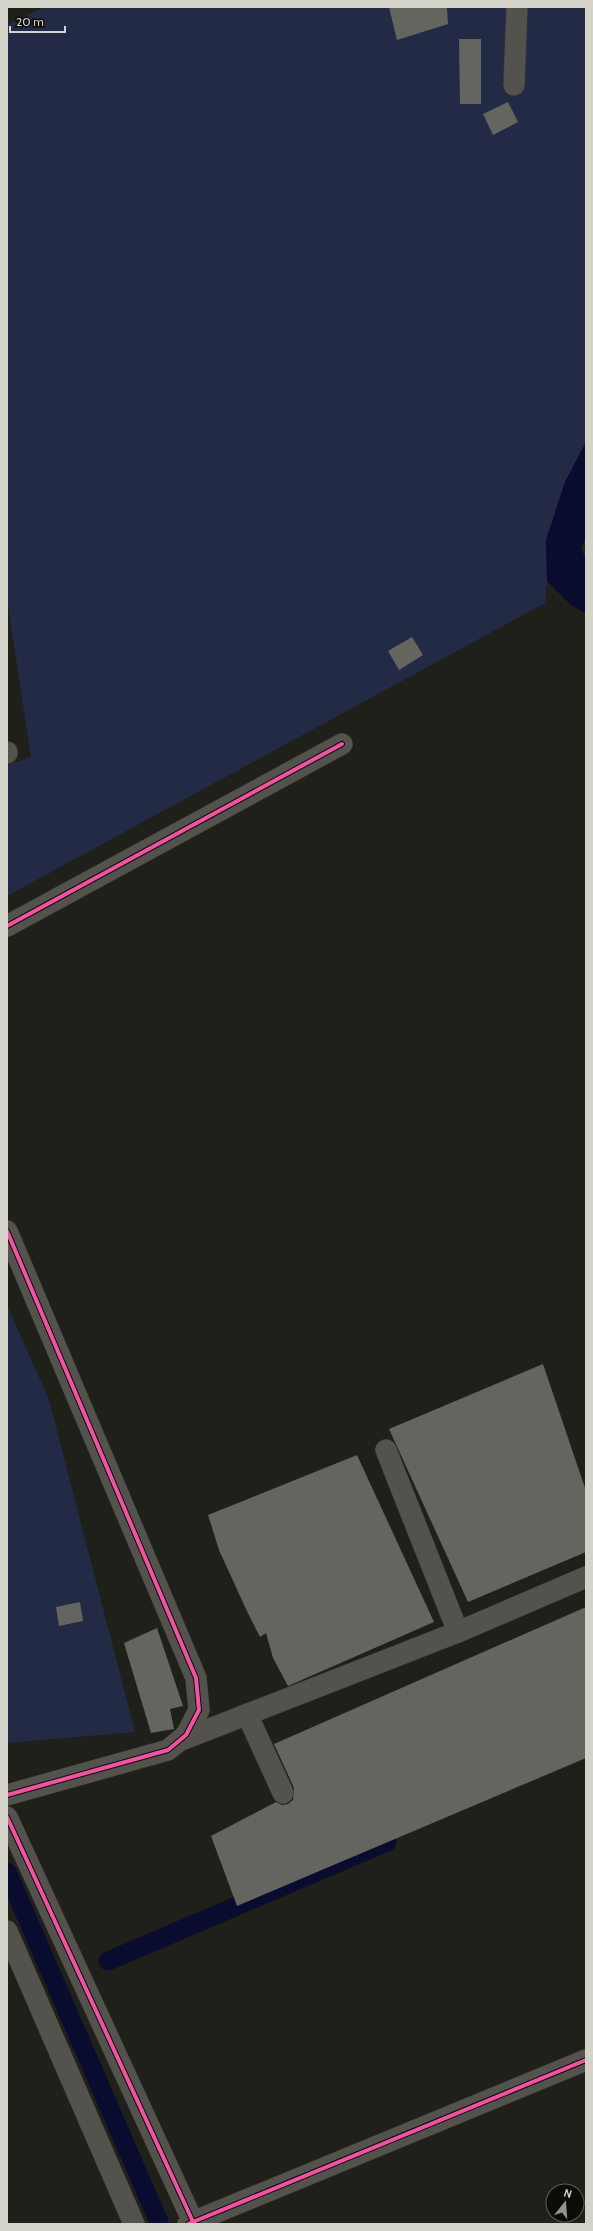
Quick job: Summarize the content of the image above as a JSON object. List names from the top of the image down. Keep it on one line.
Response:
{"scale_bar":"20 m","north":"top"}
